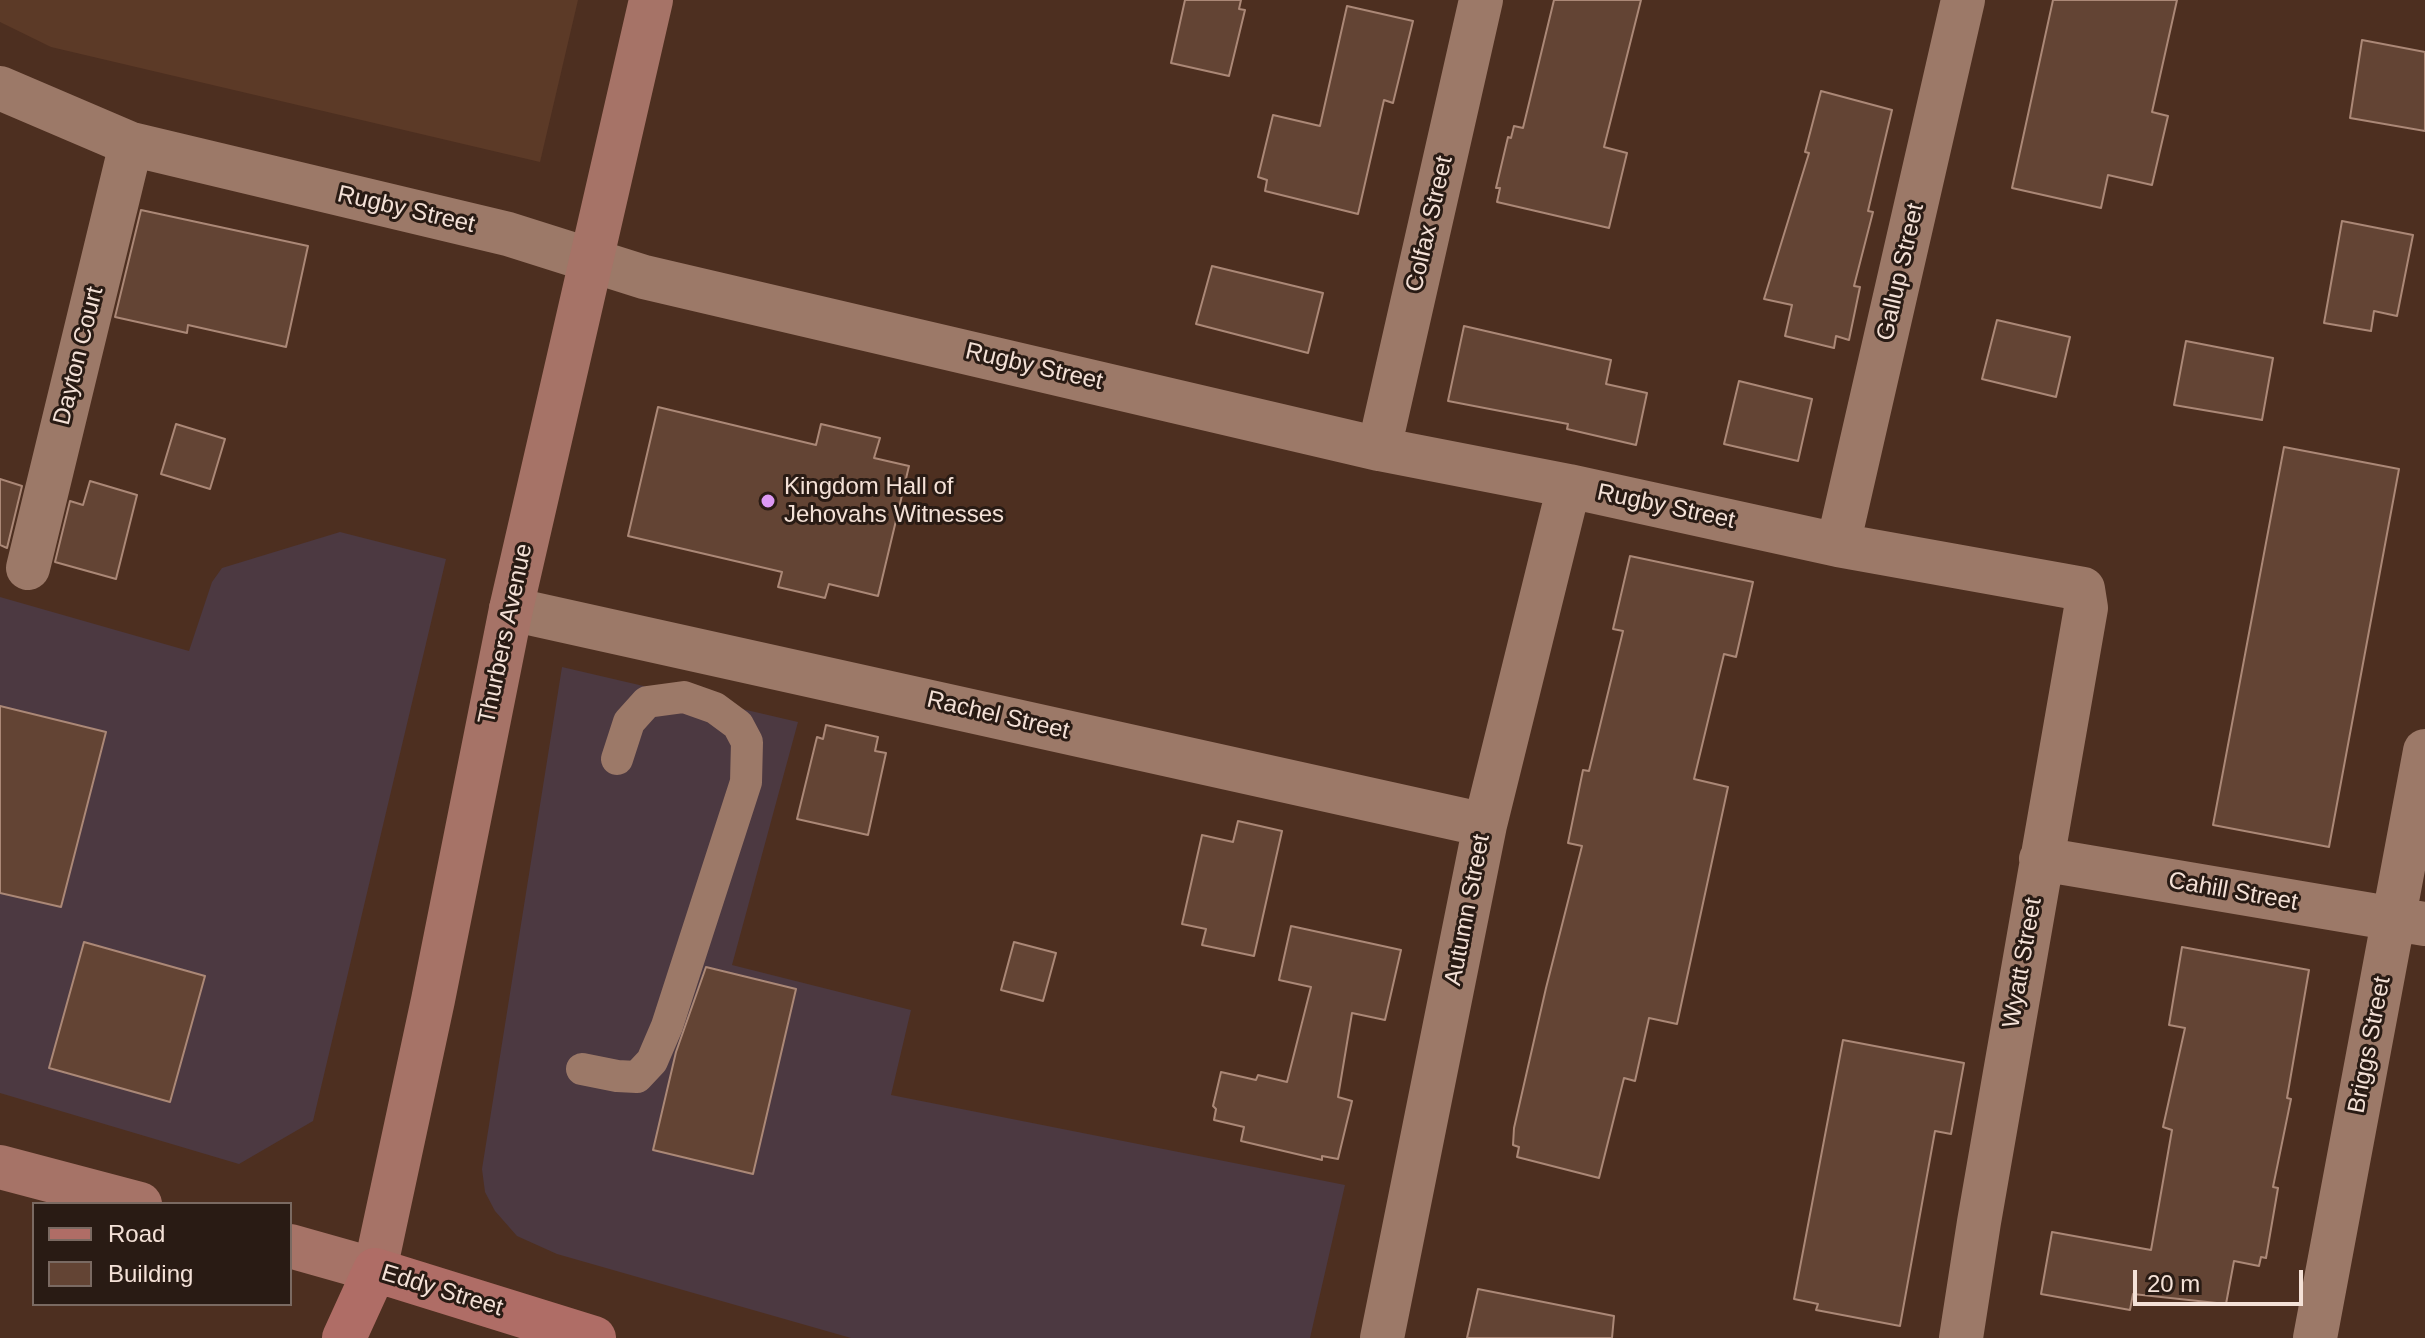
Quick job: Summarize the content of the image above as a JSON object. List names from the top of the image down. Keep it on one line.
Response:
{"streets":{"main road":["Thurbers Avenue","Eddy Street"],"street":["Rugby Street","Colfax Street","Gallup Street","Dayton Court","Rachel Street","Cahill Street","Autumn Street","Wyatt Street","Briggs Street"]},"crossings":[["Rugby Street","Colfax Street"],["Rugby Street","Gallup Street"],["Rugby Street","Dayton Court"],["Rugby Street","Thurbers Avenue"],["Rugby Street","Autumn Street"],["Rugby Street","Wyatt Street"],["Thurbers Avenue","Rachel Street"],["Thurbers Avenue","Eddy Street"],["Rachel Street","Autumn Street"],["Cahill Street","Wyatt Street"],["Cahill Street","Briggs Street"]],"places":["Kingdom Hall of Jehovahs Witnesses"],"legend":["Road","Building"],"scale_bar":"20 m"}
